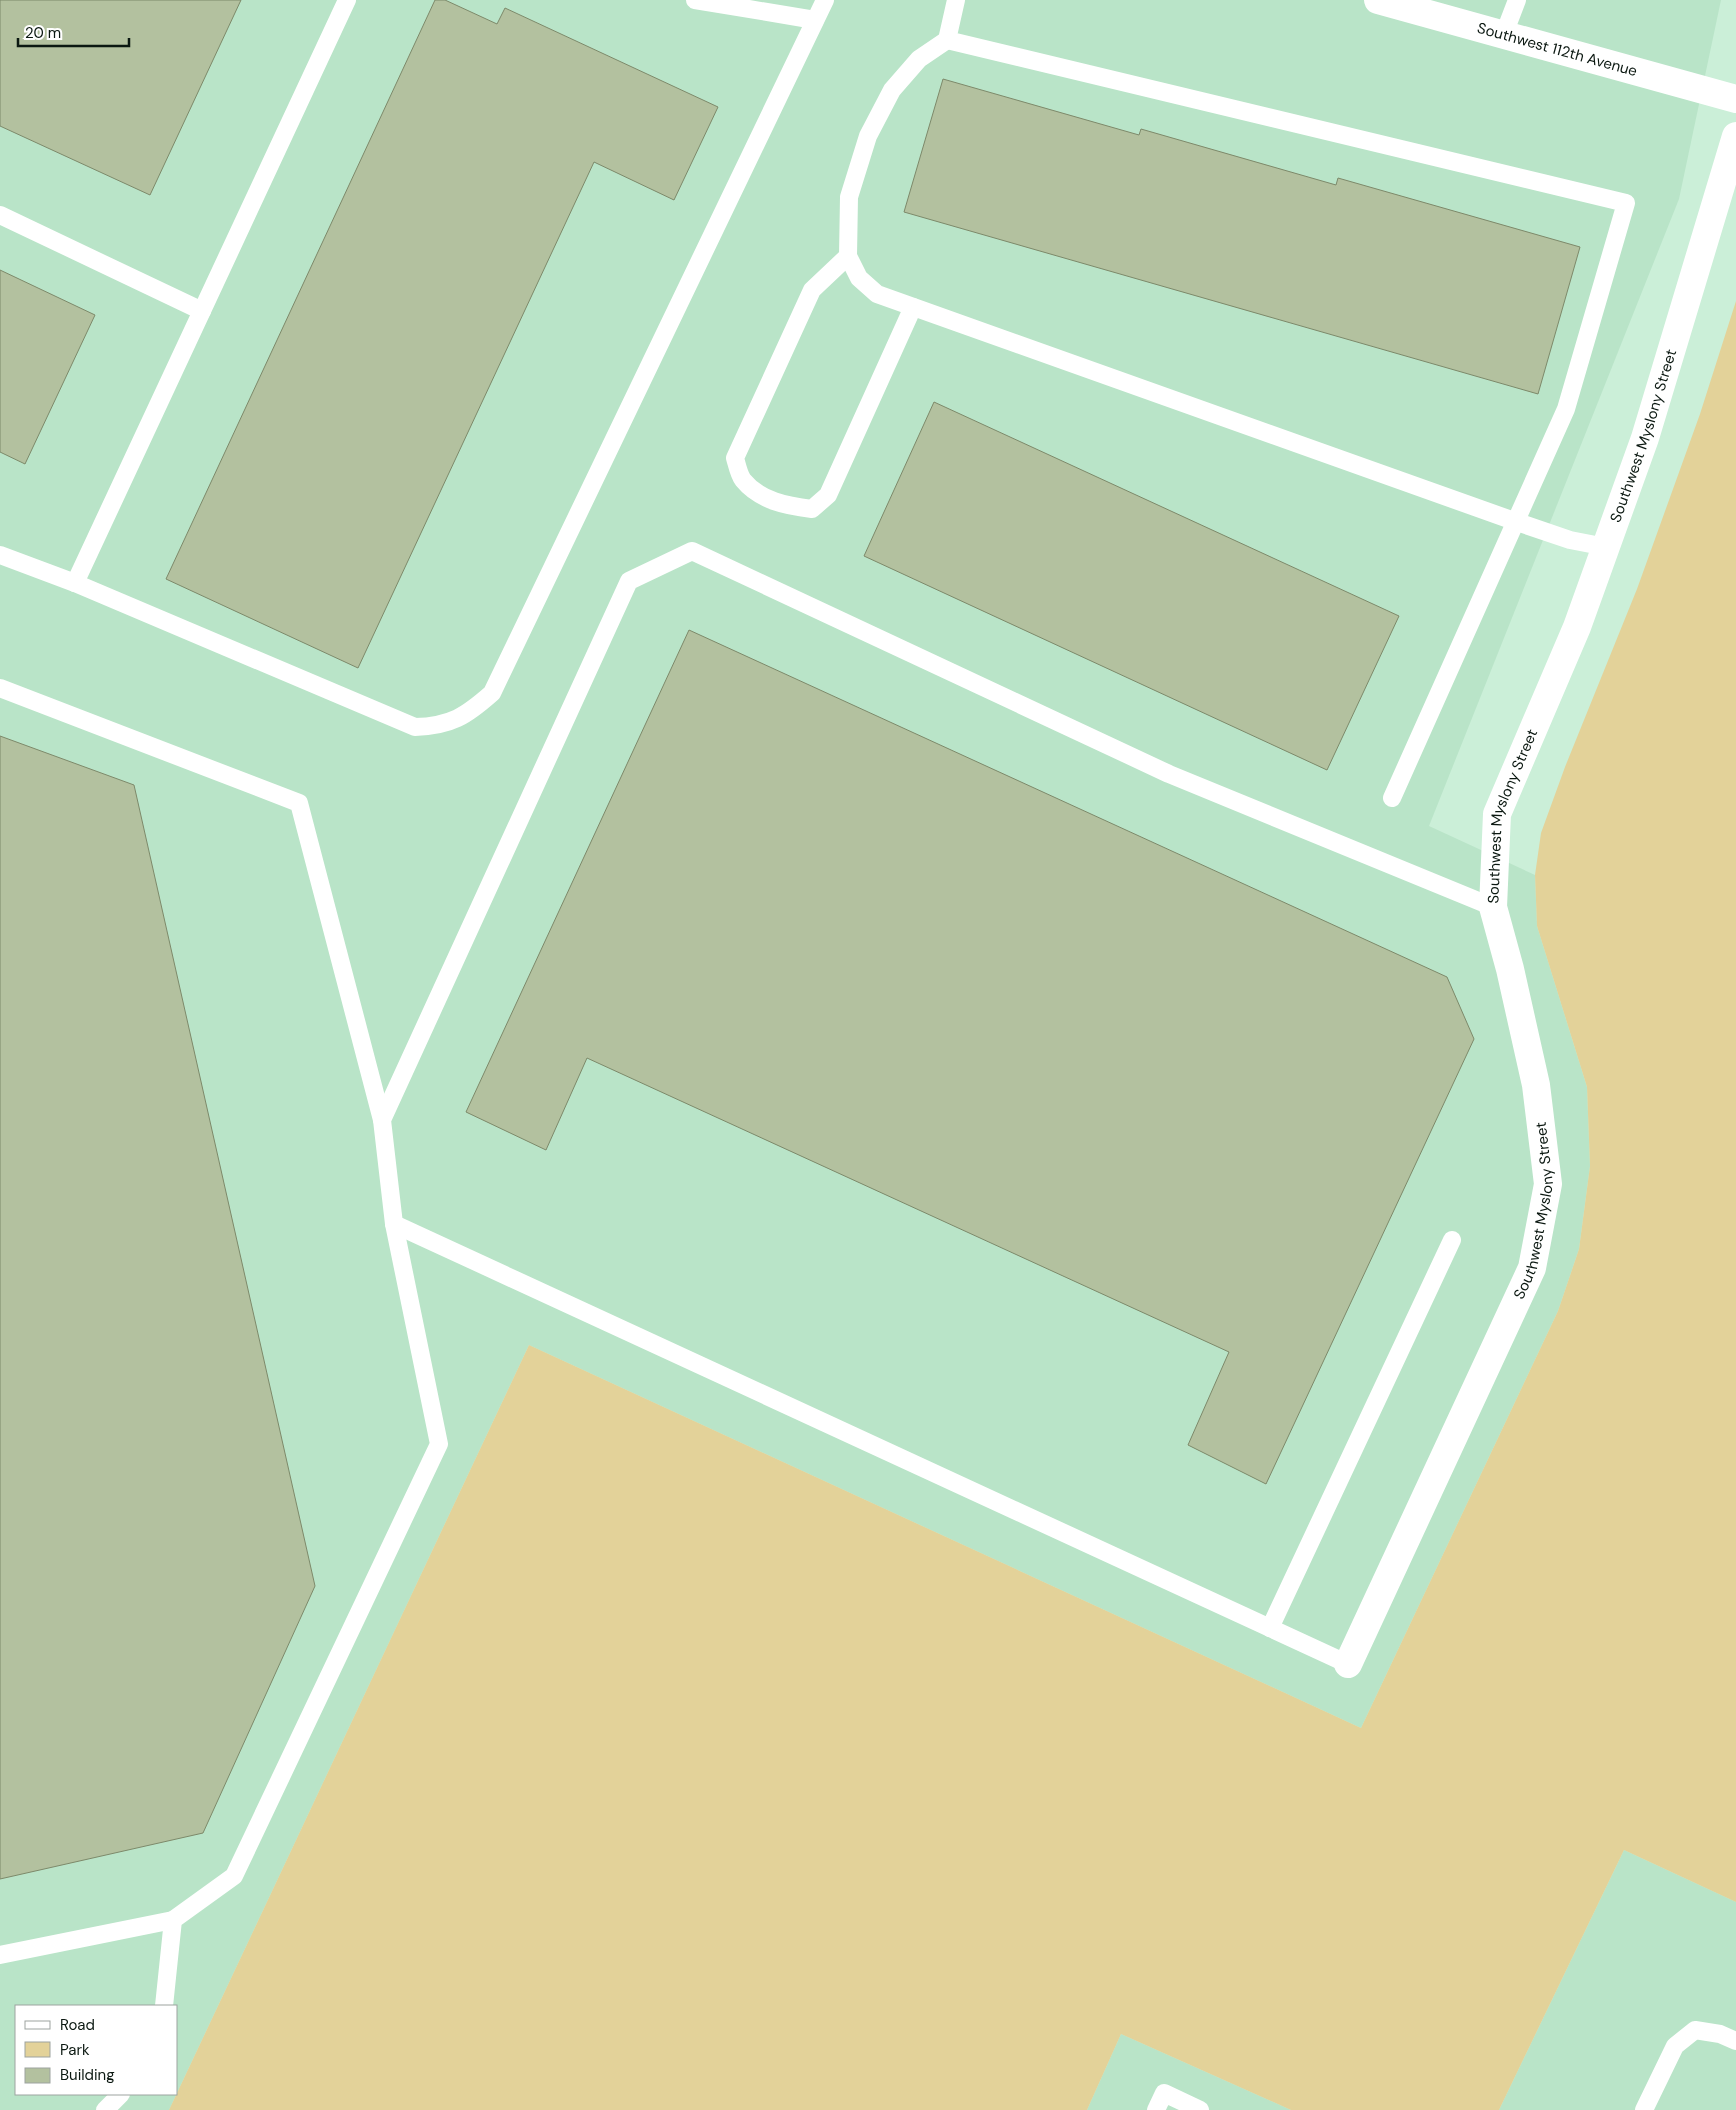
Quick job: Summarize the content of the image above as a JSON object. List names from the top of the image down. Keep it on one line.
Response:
{"streets":{"street":["Southwest 112th Avenue","Southwest Myslony Street"]},"legend":["Road","Park","Building"],"scale_bar":"20 m"}
